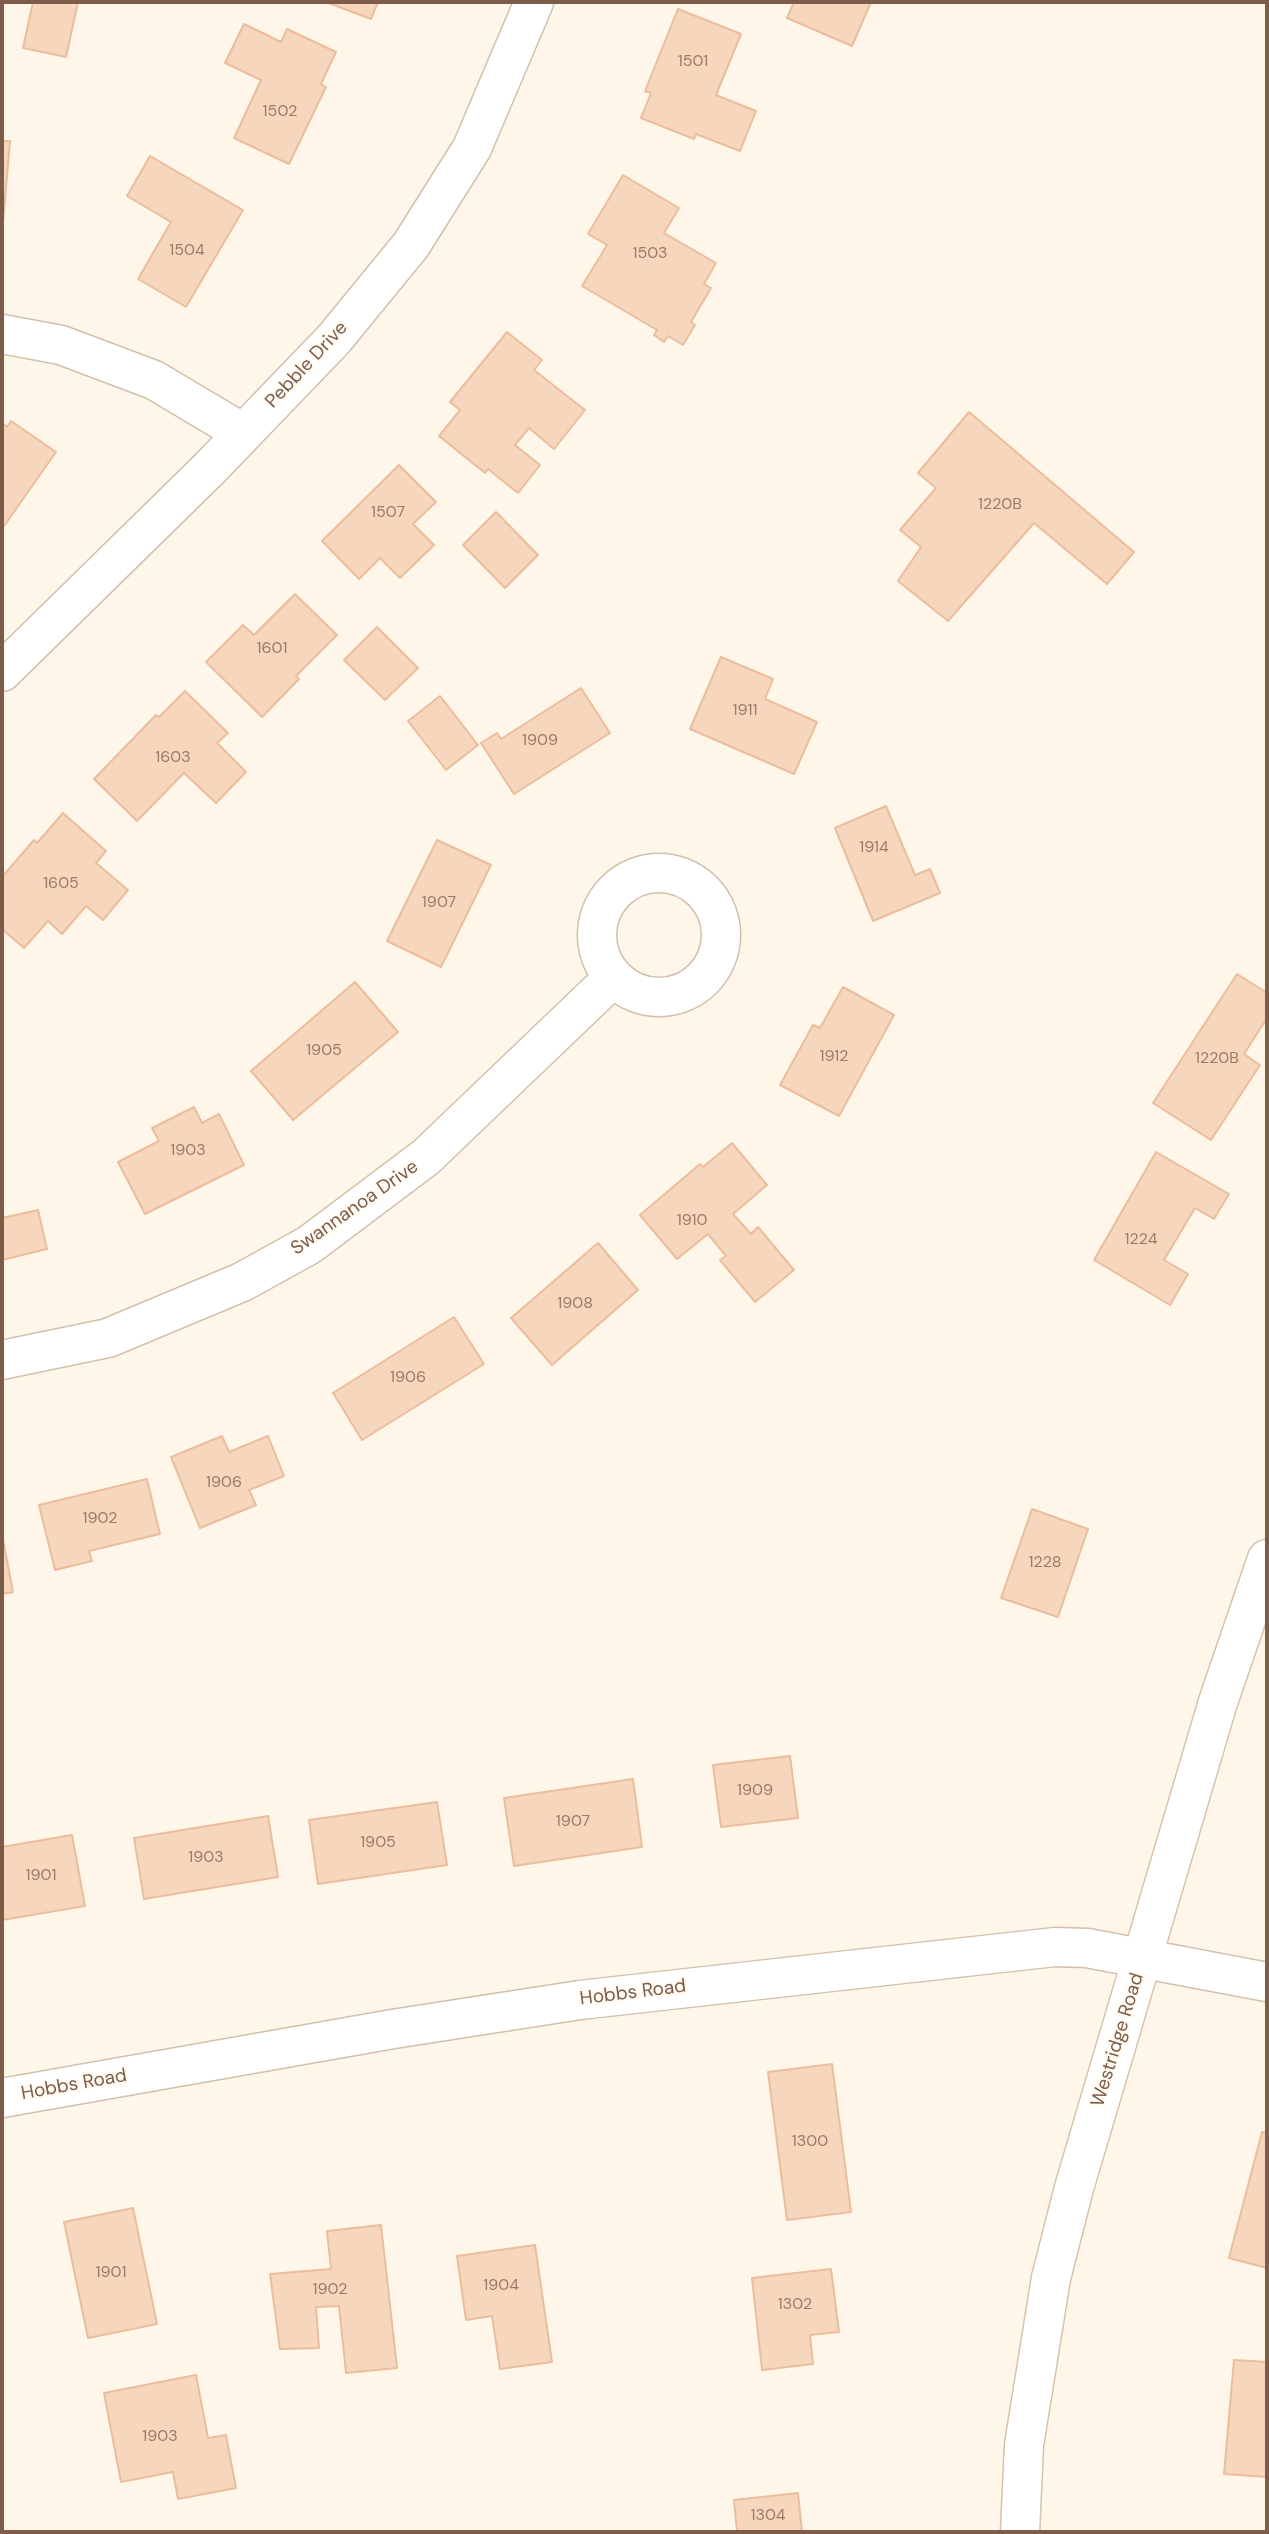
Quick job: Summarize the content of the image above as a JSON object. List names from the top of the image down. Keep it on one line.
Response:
{"streets":{"street":["Pebble Drive","Swannanoa Drive","Hobbs Road","Westridge Road"]},"crossings":[["Hobbs Road","Westridge Road"]],"house_numbers":["1501","1502","1504","1503","1220B","1507","1601","1911","1909","1603","1914","1605","1907","1905","1912","1220B","1903","1910","1224","1908","1906","1906","1902","1228","1909","1907","1905","1903","1901","1300","1901","1904","1902","1302","1903","1304"]}
